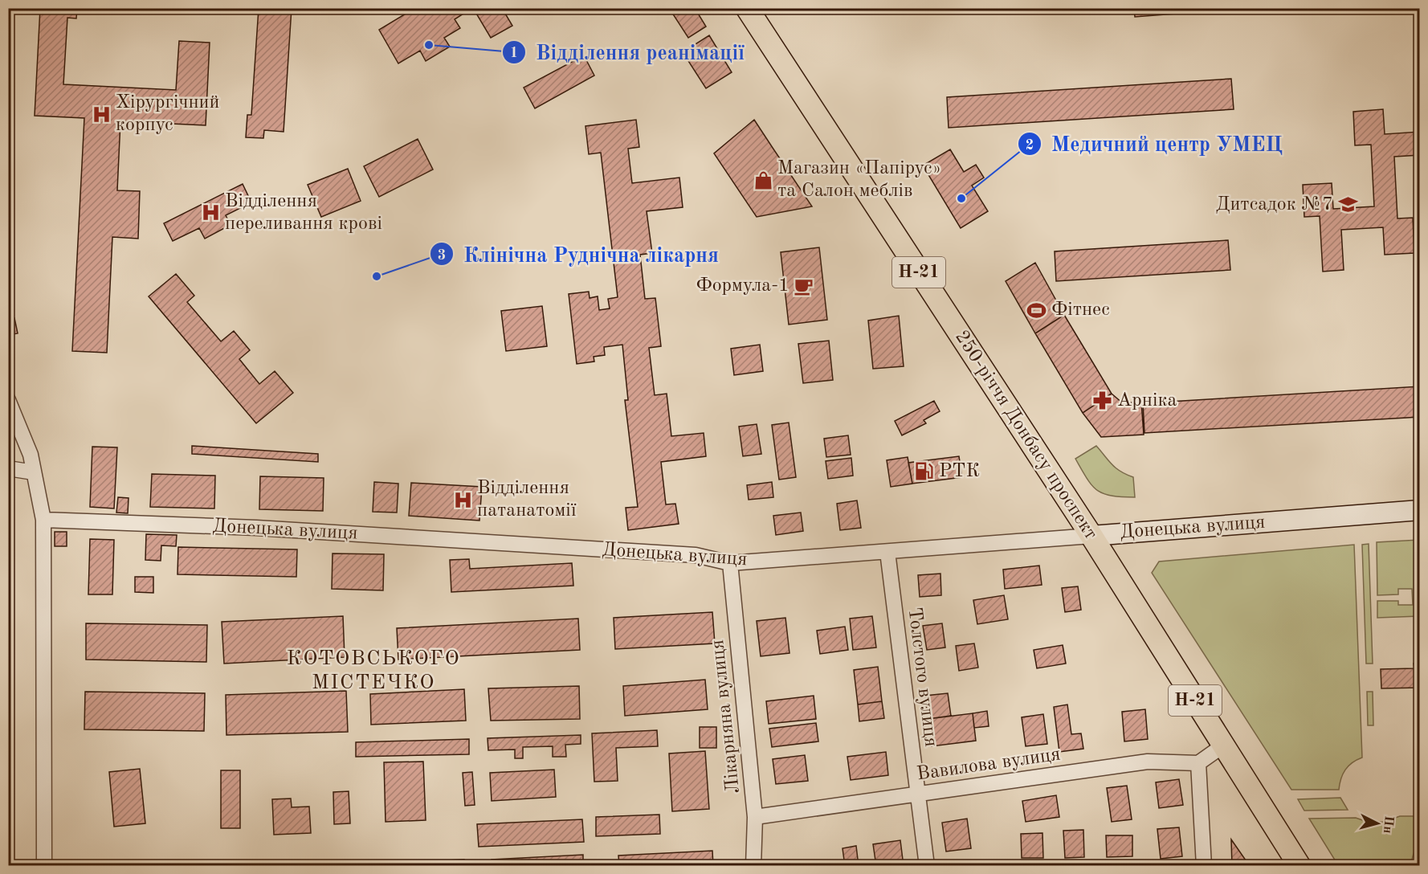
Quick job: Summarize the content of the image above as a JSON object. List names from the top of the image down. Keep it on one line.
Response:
{"streets":{"main road":["Н-21","250-річчя Донбасу проспект","Донецька вулиця"],"street":["Толстого вулиця","Лікарняна вулиця","Вавилова вулиця"]},"crossings":[["250-річчя Донбасу проспект","Донецька вулиця"],["Донецька вулиця","Толстого вулиця"],["Донецька вулиця","Лікарняна вулиця"],["Толстого вулиця","Вавилова вулиця"],["Лікарняна вулиця","Вавилова вулиця"]],"districts":["КОТОВСЬКОГО МІСТЕЧКО"],"places":{"other":["Відділення реанімації","Медичний центр УМЕЦ","Клінічна Руднічна лікарня"],"hospital":["Хірургічний корпус","Відділення переливання крові","Відділення патанатомії"],"shop":["Магазин «Папірус» та Салон меблів"],"school or university":["Дитсадок №7"],"cafe":["Формула-1"],"sports":["Фітнес"],"pharmacy":["Арніка"],"fuel station":["РТК"]},"north":"right"}
